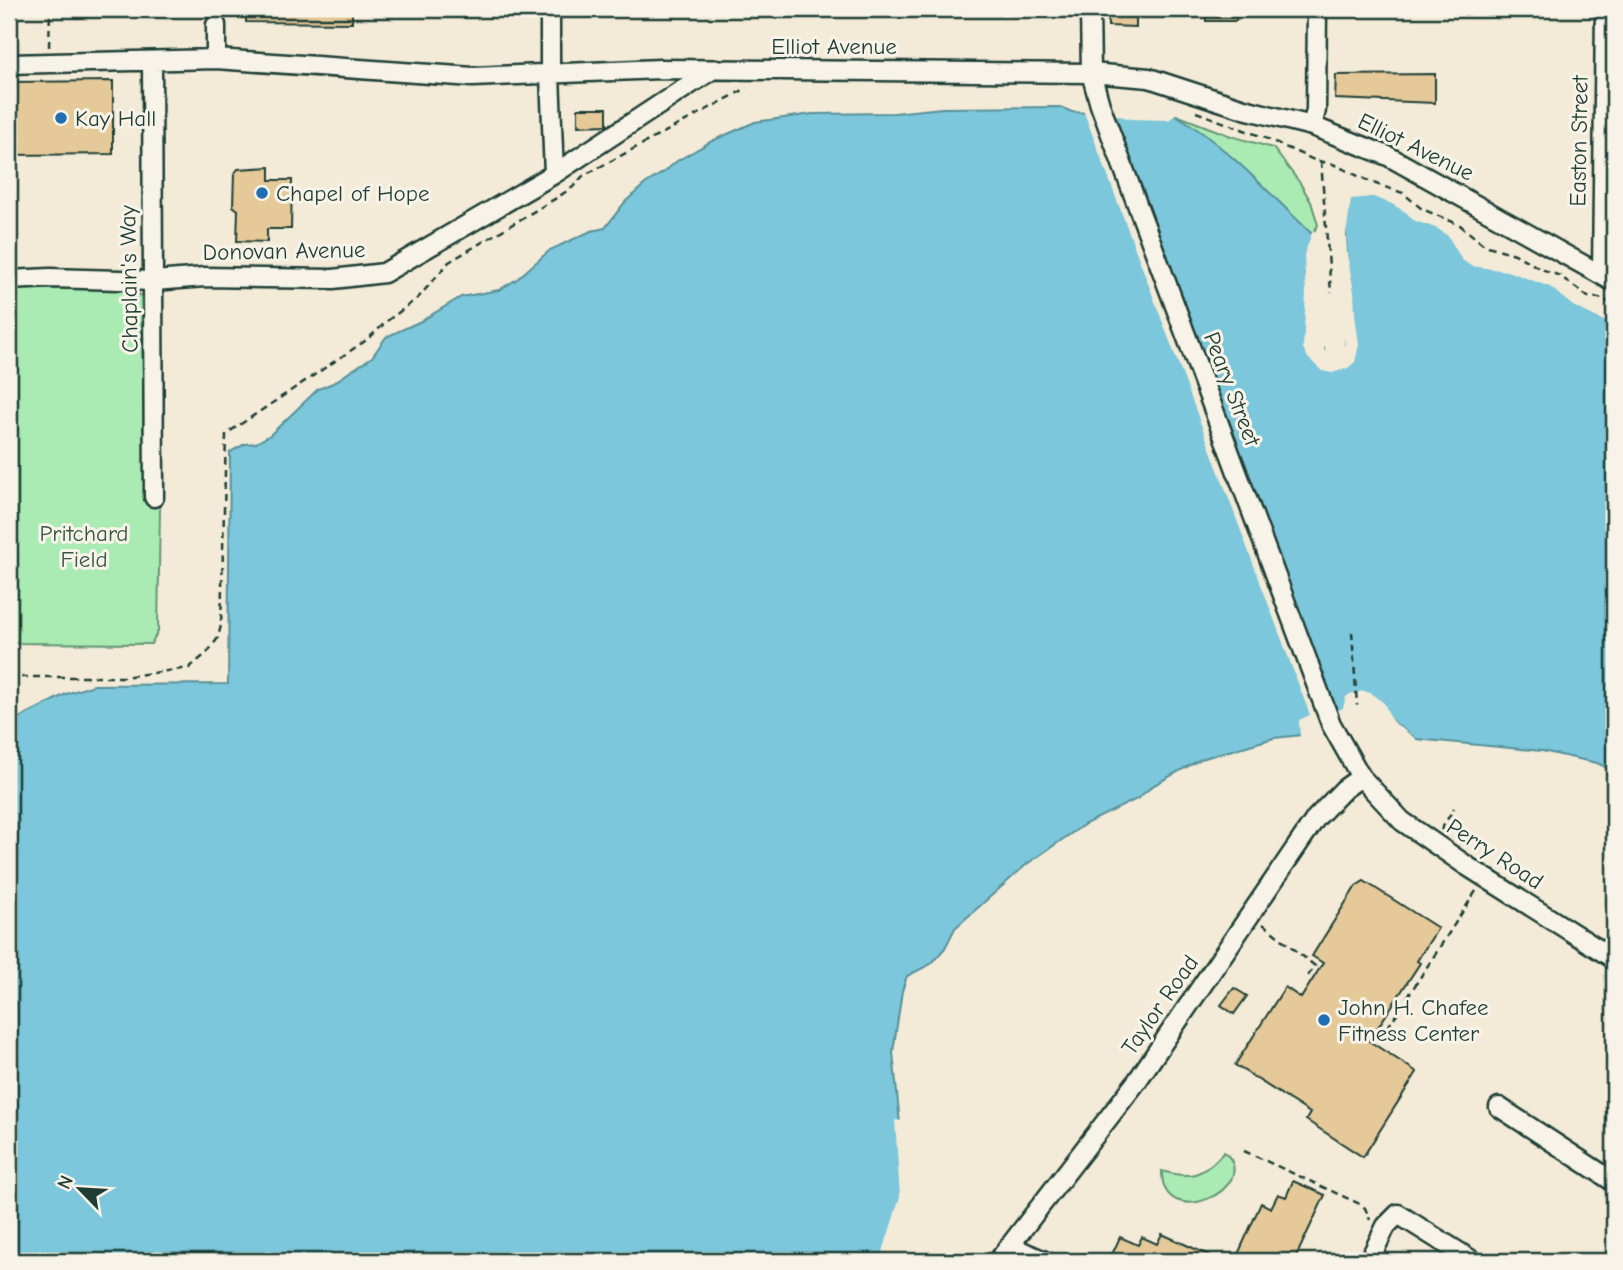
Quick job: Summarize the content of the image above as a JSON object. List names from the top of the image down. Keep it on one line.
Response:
{"streets":{"street":["Elliot Avenue","Easton Street","Donovan Avenue","Chaplain's Way","Peary Street","Perry Road","Taylor Road"]},"crossings":[["Elliot Avenue","Easton Street"],["Elliot Avenue","Donovan Avenue"],["Elliot Avenue","Chaplain's Way"],["Elliot Avenue","Peary Street"],["Donovan Avenue","Chaplain's Way"],["Peary Street","Perry Road"],["Peary Street","Taylor Road"],["Perry Road","Taylor Road"]],"parks":["Pritchard Field"],"places":["Kay Hall","Chapel of Hope","John H. Chafee Fitness Center"],"north":"top left"}
